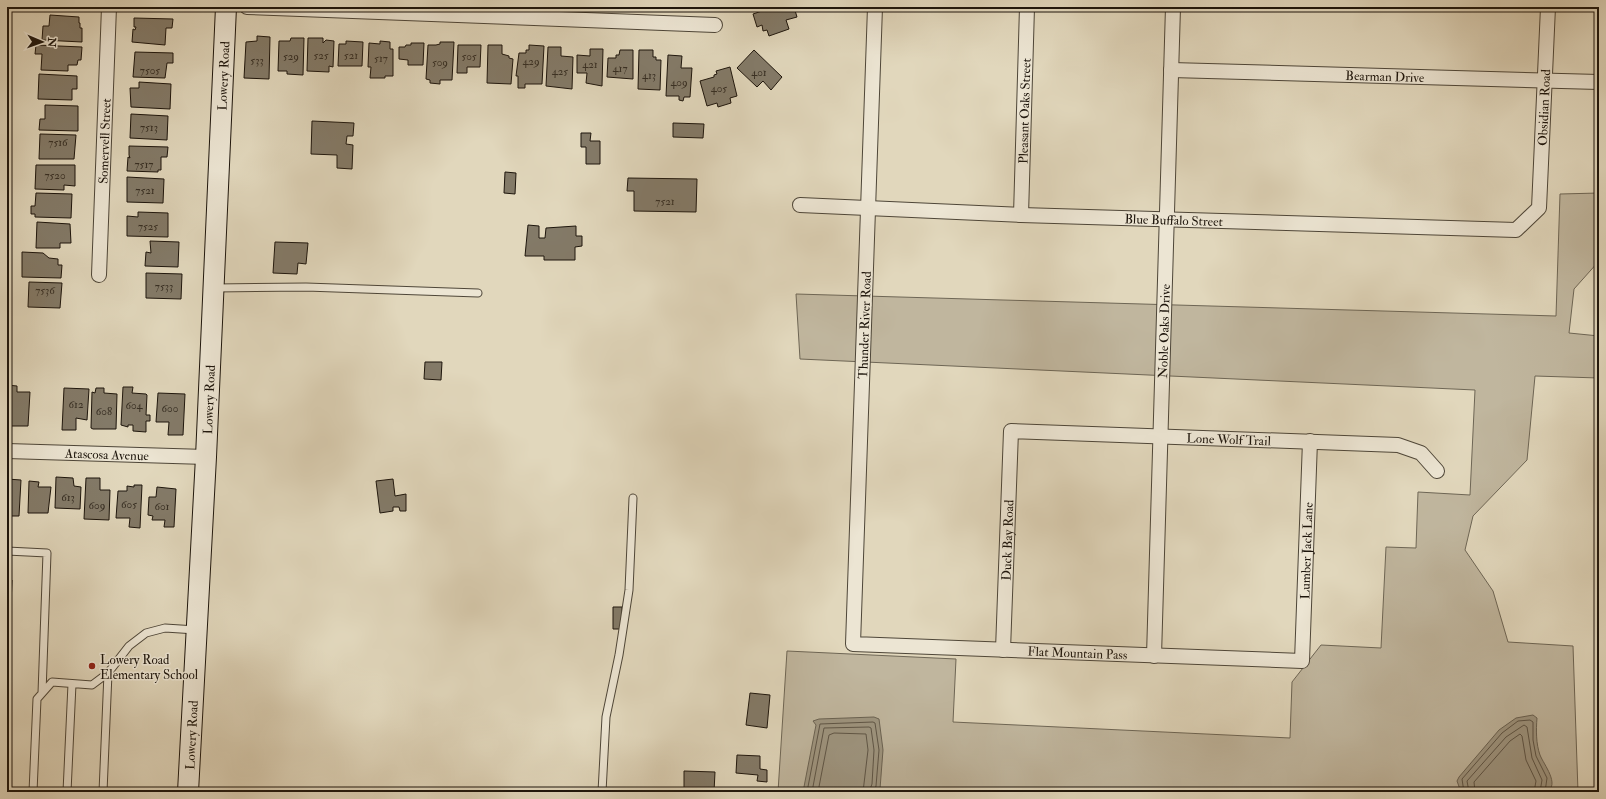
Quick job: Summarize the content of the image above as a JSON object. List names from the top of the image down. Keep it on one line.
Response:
{"streets":{"street":["Lowery Road","Bearman Drive","Obsidian Road","Pleasant Oaks Street","Somervell Street","Blue Buffalo Street","Thunder River Road","Noble Oaks Drive","Lone Wolf Trail","Atascosa Avenue","Duck Bay Road","Lumber Jack Lane","Flat Mountain Pass"]},"crossings":[["Lowery Road","Atascosa Avenue"],["Bearman Drive","Obsidian Road"],["Bearman Drive","Noble Oaks Drive"],["Obsidian Road","Blue Buffalo Street"],["Pleasant Oaks Street","Blue Buffalo Street"],["Blue Buffalo Street","Thunder River Road"],["Blue Buffalo Street","Noble Oaks Drive"],["Thunder River Road","Flat Mountain Pass"],["Noble Oaks Drive","Lone Wolf Trail"],["Noble Oaks Drive","Flat Mountain Pass"],["Lone Wolf Trail","Duck Bay Road"],["Lone Wolf Trail","Lumber Jack Lane"],["Duck Bay Road","Flat Mountain Pass"],["Lumber Jack Lane","Flat Mountain Pass"]],"places":["Lowery Road Elementary School"],"house_numbers":["525","521","529","505","517","533","429","509","421","417","7505","425","401","413","409","405","7513","7516","7517","7520","7521","7521","7525","7533","7536","612","604","600","608","613","605","609","601"],"north":"right"}
